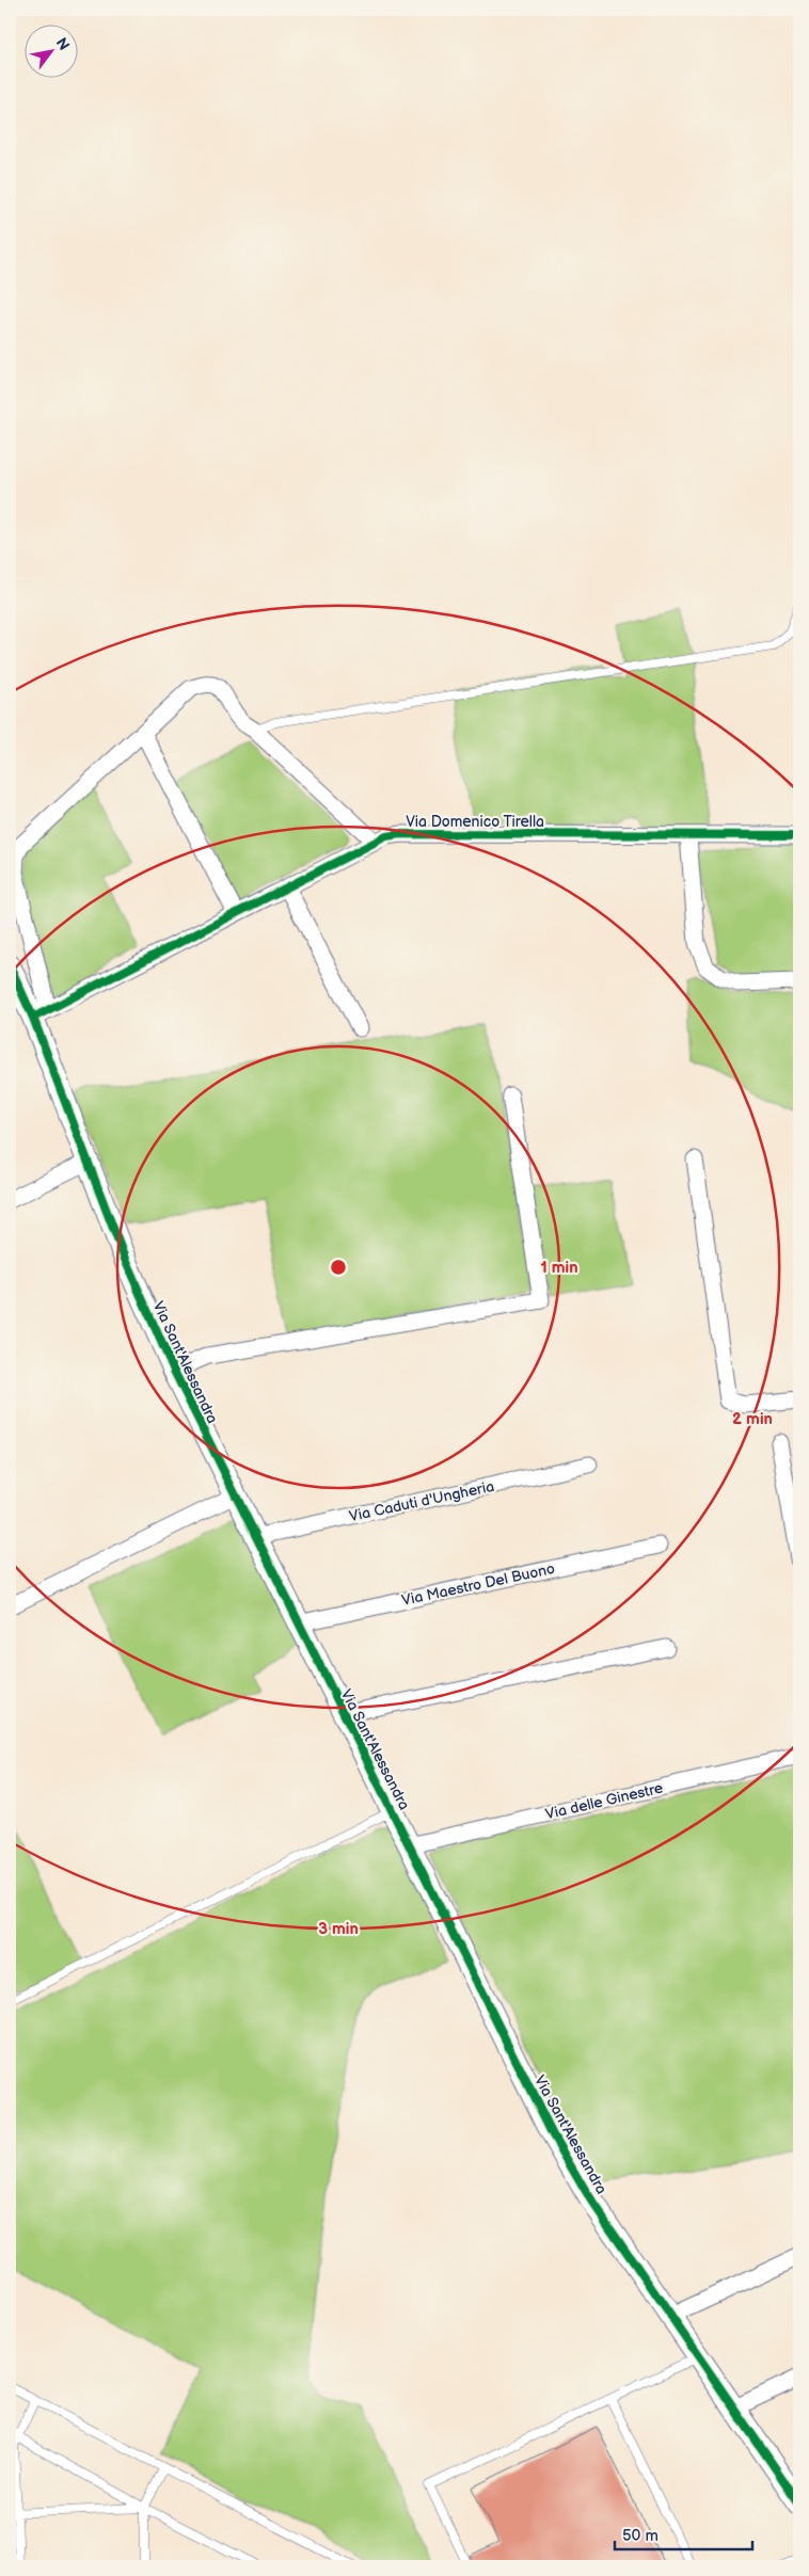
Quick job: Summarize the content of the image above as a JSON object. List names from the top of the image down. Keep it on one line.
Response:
{"streets":{"street":["Via Domenico Tirella","Via Sant'Alessandra","Via Caduti d'Ungheria","Via Maestro Del Buono","Via delle Ginestre"]},"crossings":[["Via Domenico Tirella","Via Sant'Alessandra"],["Via Sant'Alessandra","Via Caduti d'Ungheria"],["Via Sant'Alessandra","Via Maestro Del Buono"],["Via Sant'Alessandra","Via delle Ginestre"]],"scale_bar":"50 m","north":"top right","rings":["1 min","2 min","3 min"]}
